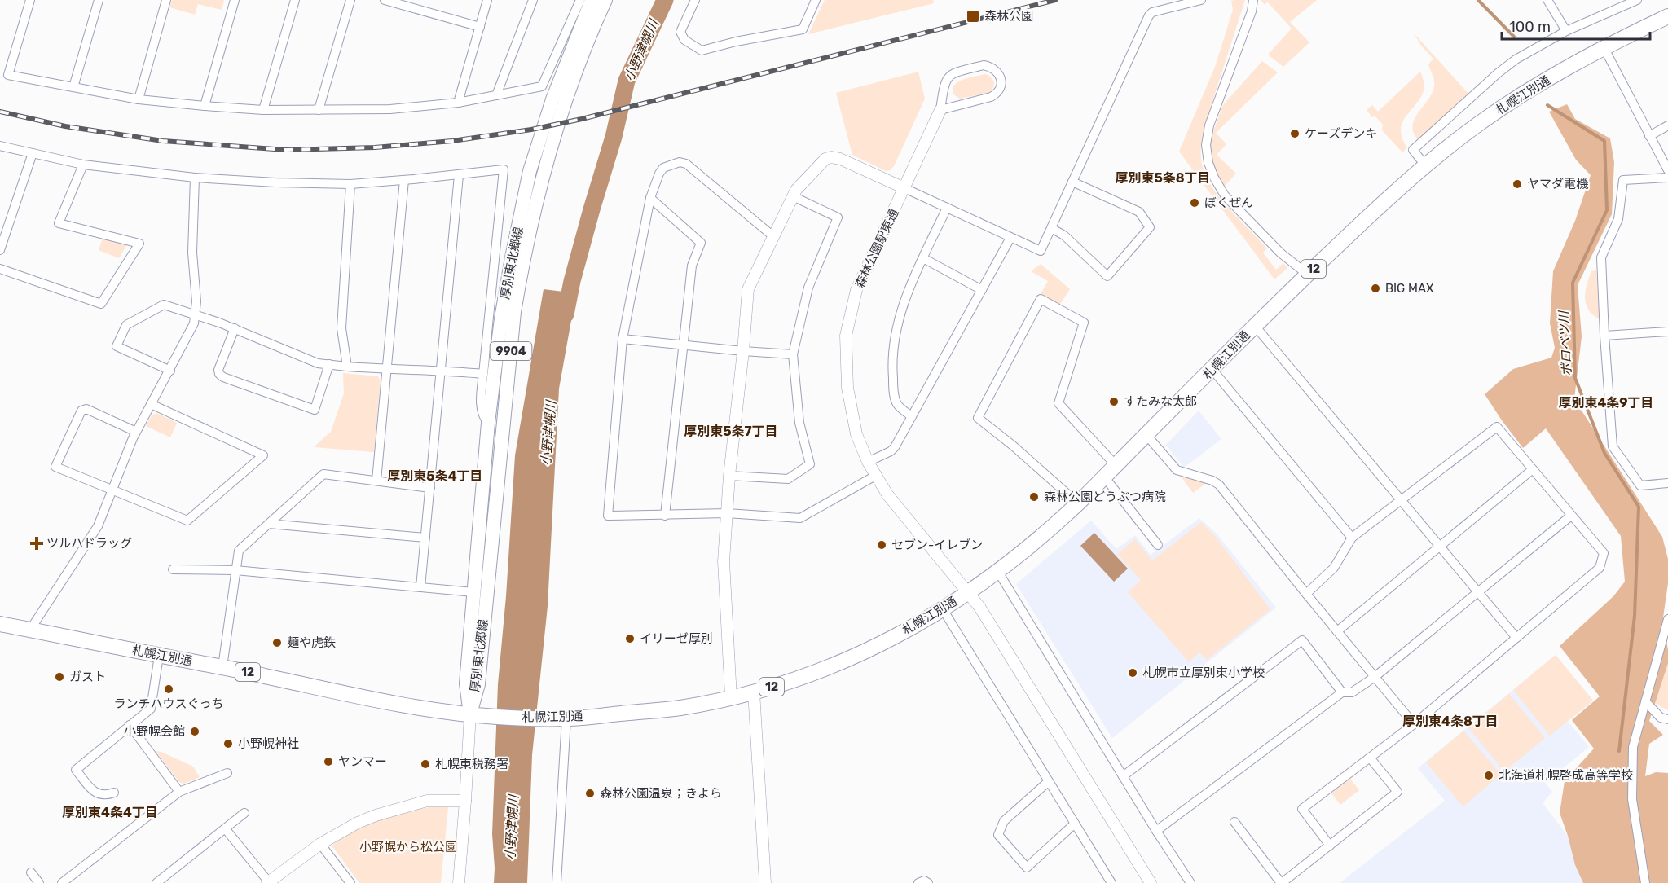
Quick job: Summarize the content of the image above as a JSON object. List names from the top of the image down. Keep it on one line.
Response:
{"streets":{"highway":["札幌江別通","12"],"main road":["厚別東北郷線","9904"],"street":["森林公園駅東通"]},"crossings":[["札幌江別通","森林公園駅東通"],["札幌江別通","厚別東北郷線"]],"districts":["厚別東5条8丁目","厚別東4条9丁目","厚別東5条7丁目","厚別東5条4丁目","厚別東4条8丁目","厚別東4条4丁目"],"water":["小野津幌川","ポロベツ川"],"parks":["小野幌から松公園"],"places":{"transit":["森林公園"],"other":["ケーズデンキ","ヤマダ電機","ぼくぜん","BIG MAX","すたみな太郎","森林公園どうぶつ病院","セブン-イレブン","イリーゼ厚別","麺や虎鉄","札幌市立厚別東小学校","ガスト","ランチハウスぐっち","小野幌会館","小野幌神社","ヤンマー","札幌東税務署","北海道札幌啓成高等学校","森林公園温泉；きよら"],"health":["ツルハドラッグ"]},"scale_bar":"100 m"}
